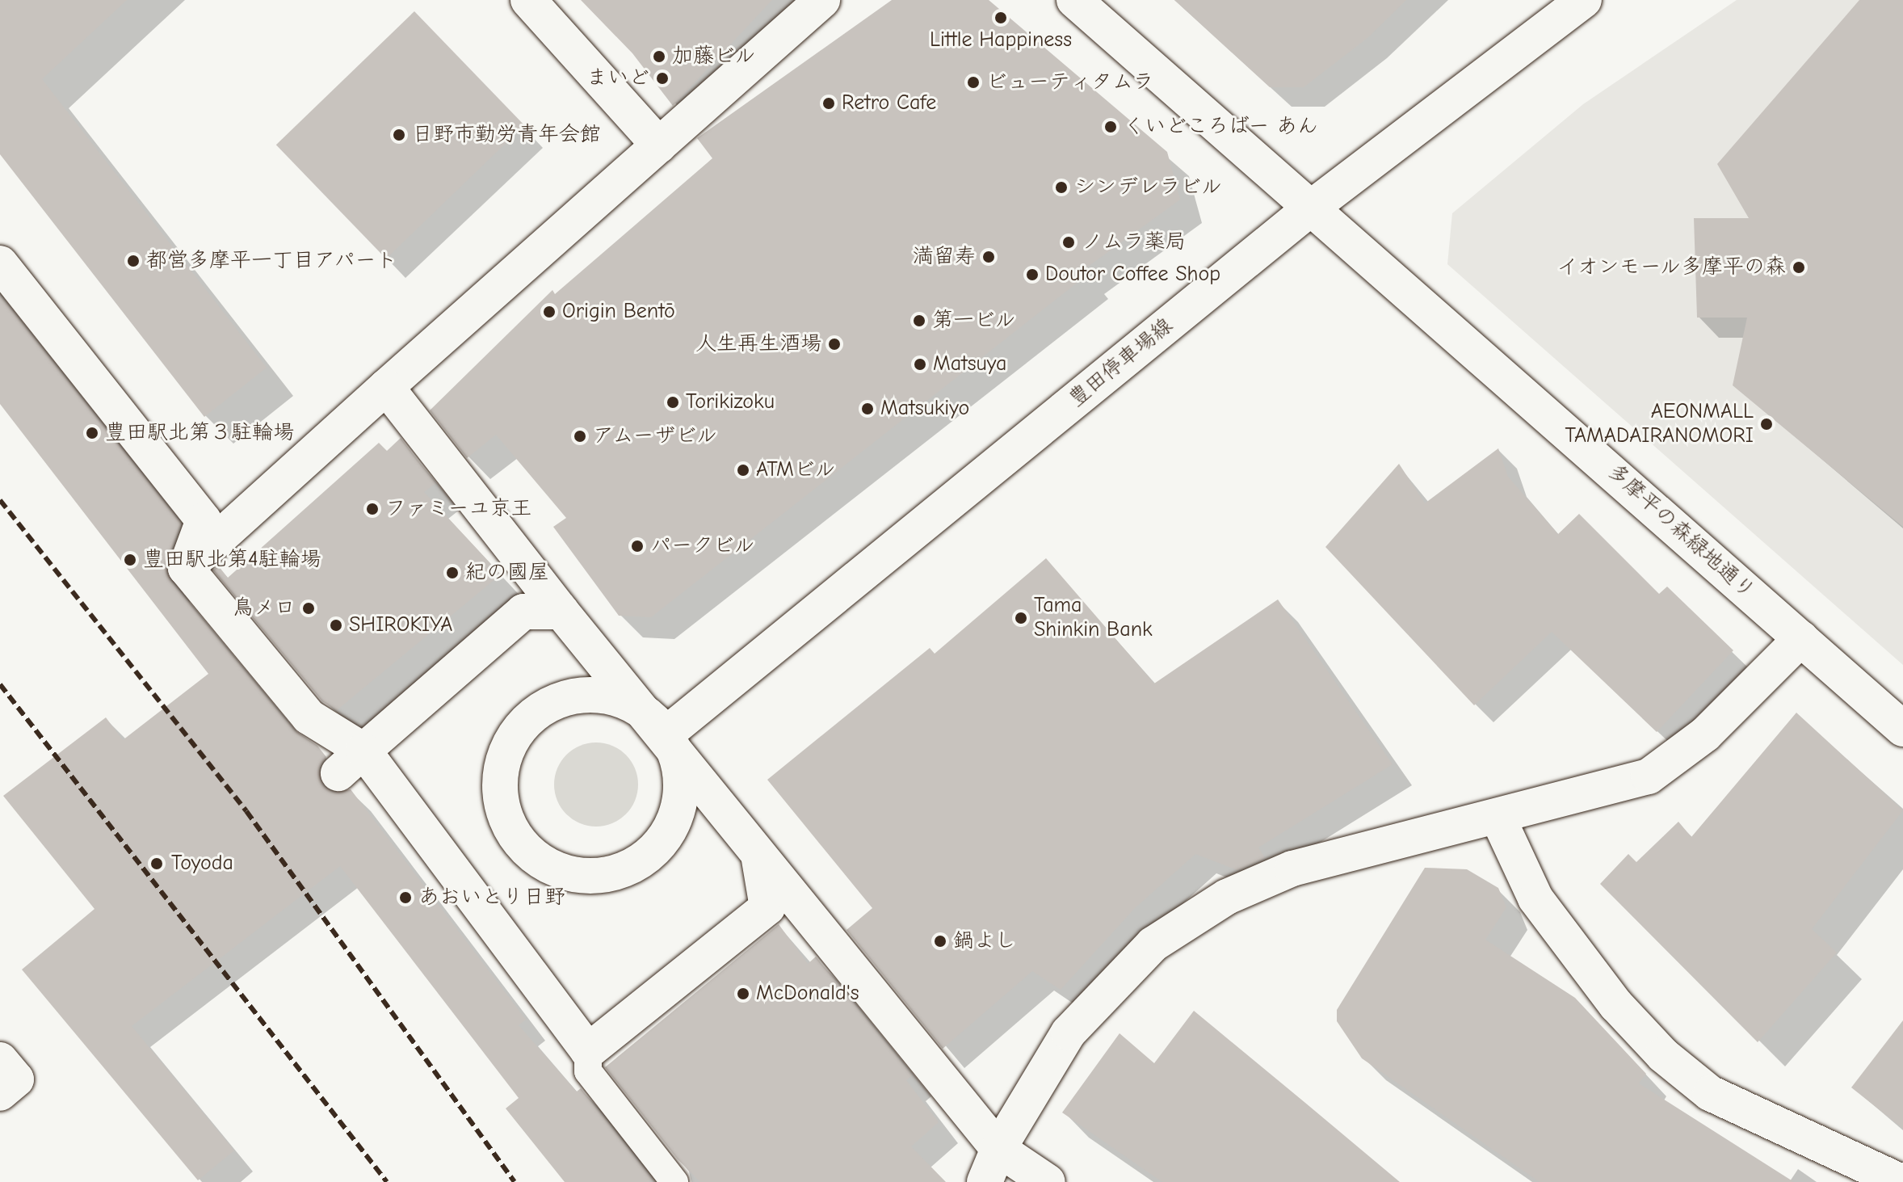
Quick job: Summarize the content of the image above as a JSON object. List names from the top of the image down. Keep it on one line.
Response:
{"streets":{"street":["豊田停車場線","多摩平の森緑地通り"]},"crossings":[["豊田停車場線","多摩平の森緑地通り"]],"places":["Little Happiness","加藤ビル","まいど","ビューティタムラ","Retro Cafe","くいどころばー あん","日野市勤労青年会館","シンデレラビル","ノムラ薬局","満留寿","都営多摩平一丁目アパート","イオンモール多摩平の森","Doutor Coffee Shop","Origin Bentō","第一ビル","人生再生酒場","Matsuya","Torikizoku","Matsukiyo","AEONMALL TAMADAIRANOMORI","豊田駅北第３駐輪場","アムーザビル","ATMビル","ファミーユ京王","パークビル","豊田駅北第4駐輪場","紀の國屋","鳥メロ","Tama Shinkin Bank","SHIROKIYA","Toyoda","あおいとり日野","鍋よし","McDonald's"]}
